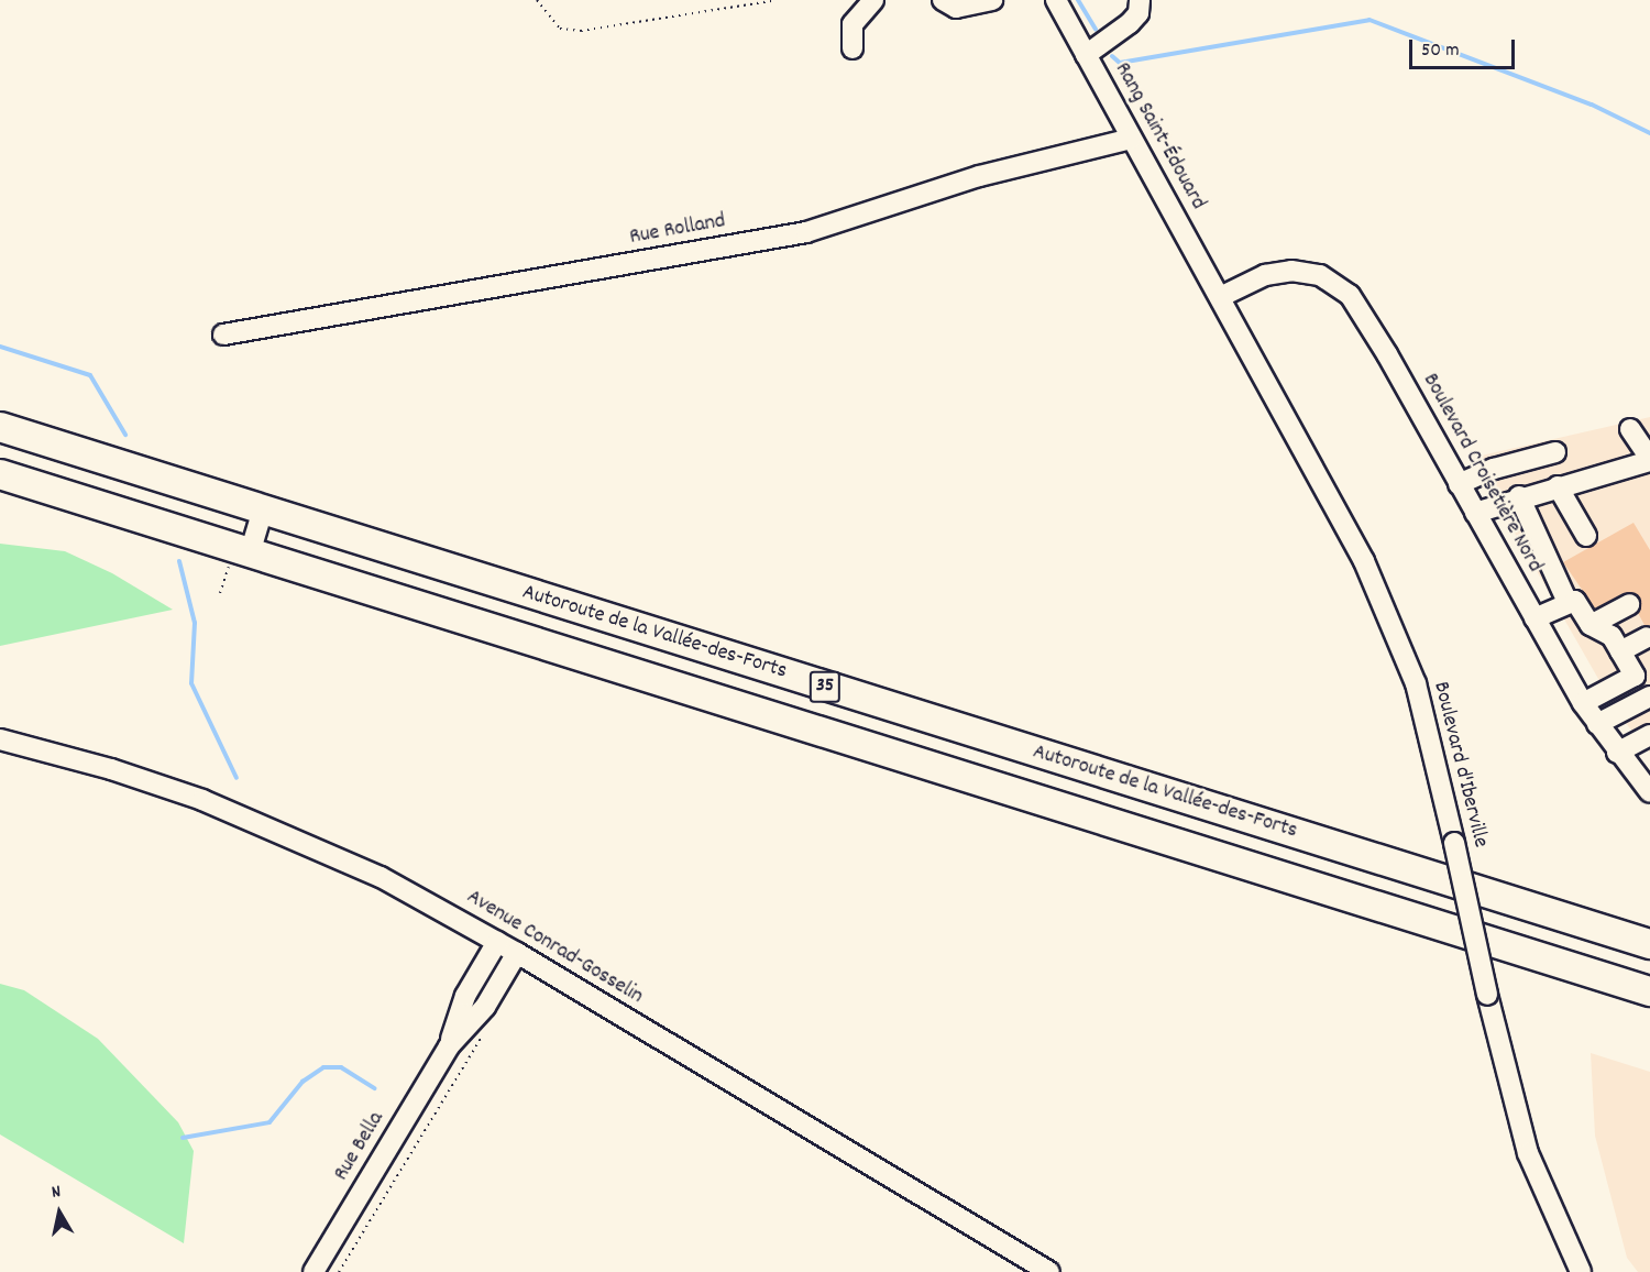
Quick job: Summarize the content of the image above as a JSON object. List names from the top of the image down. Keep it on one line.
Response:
{"streets":{"highway":["Autoroute de la Vallée-des-Forts","35"],"street":["Rang Saint-Édouard","Rue Rolland","Boulevard Croisetière Nord","Boulevard d'Iberville","Avenue Conrad-Gosselin","Rue Bella"]},"crossings":[["Rang Saint-Édouard","Rue Rolland"],["Rang Saint-Édouard","Boulevard Croisetière Nord"],["Rang Saint-Édouard","Boulevard d'Iberville"],["Boulevard Croisetière Nord","Boulevard d'Iberville"],["Avenue Conrad-Gosselin","Rue Bella"]],"scale_bar":"50 m","north":"top"}
